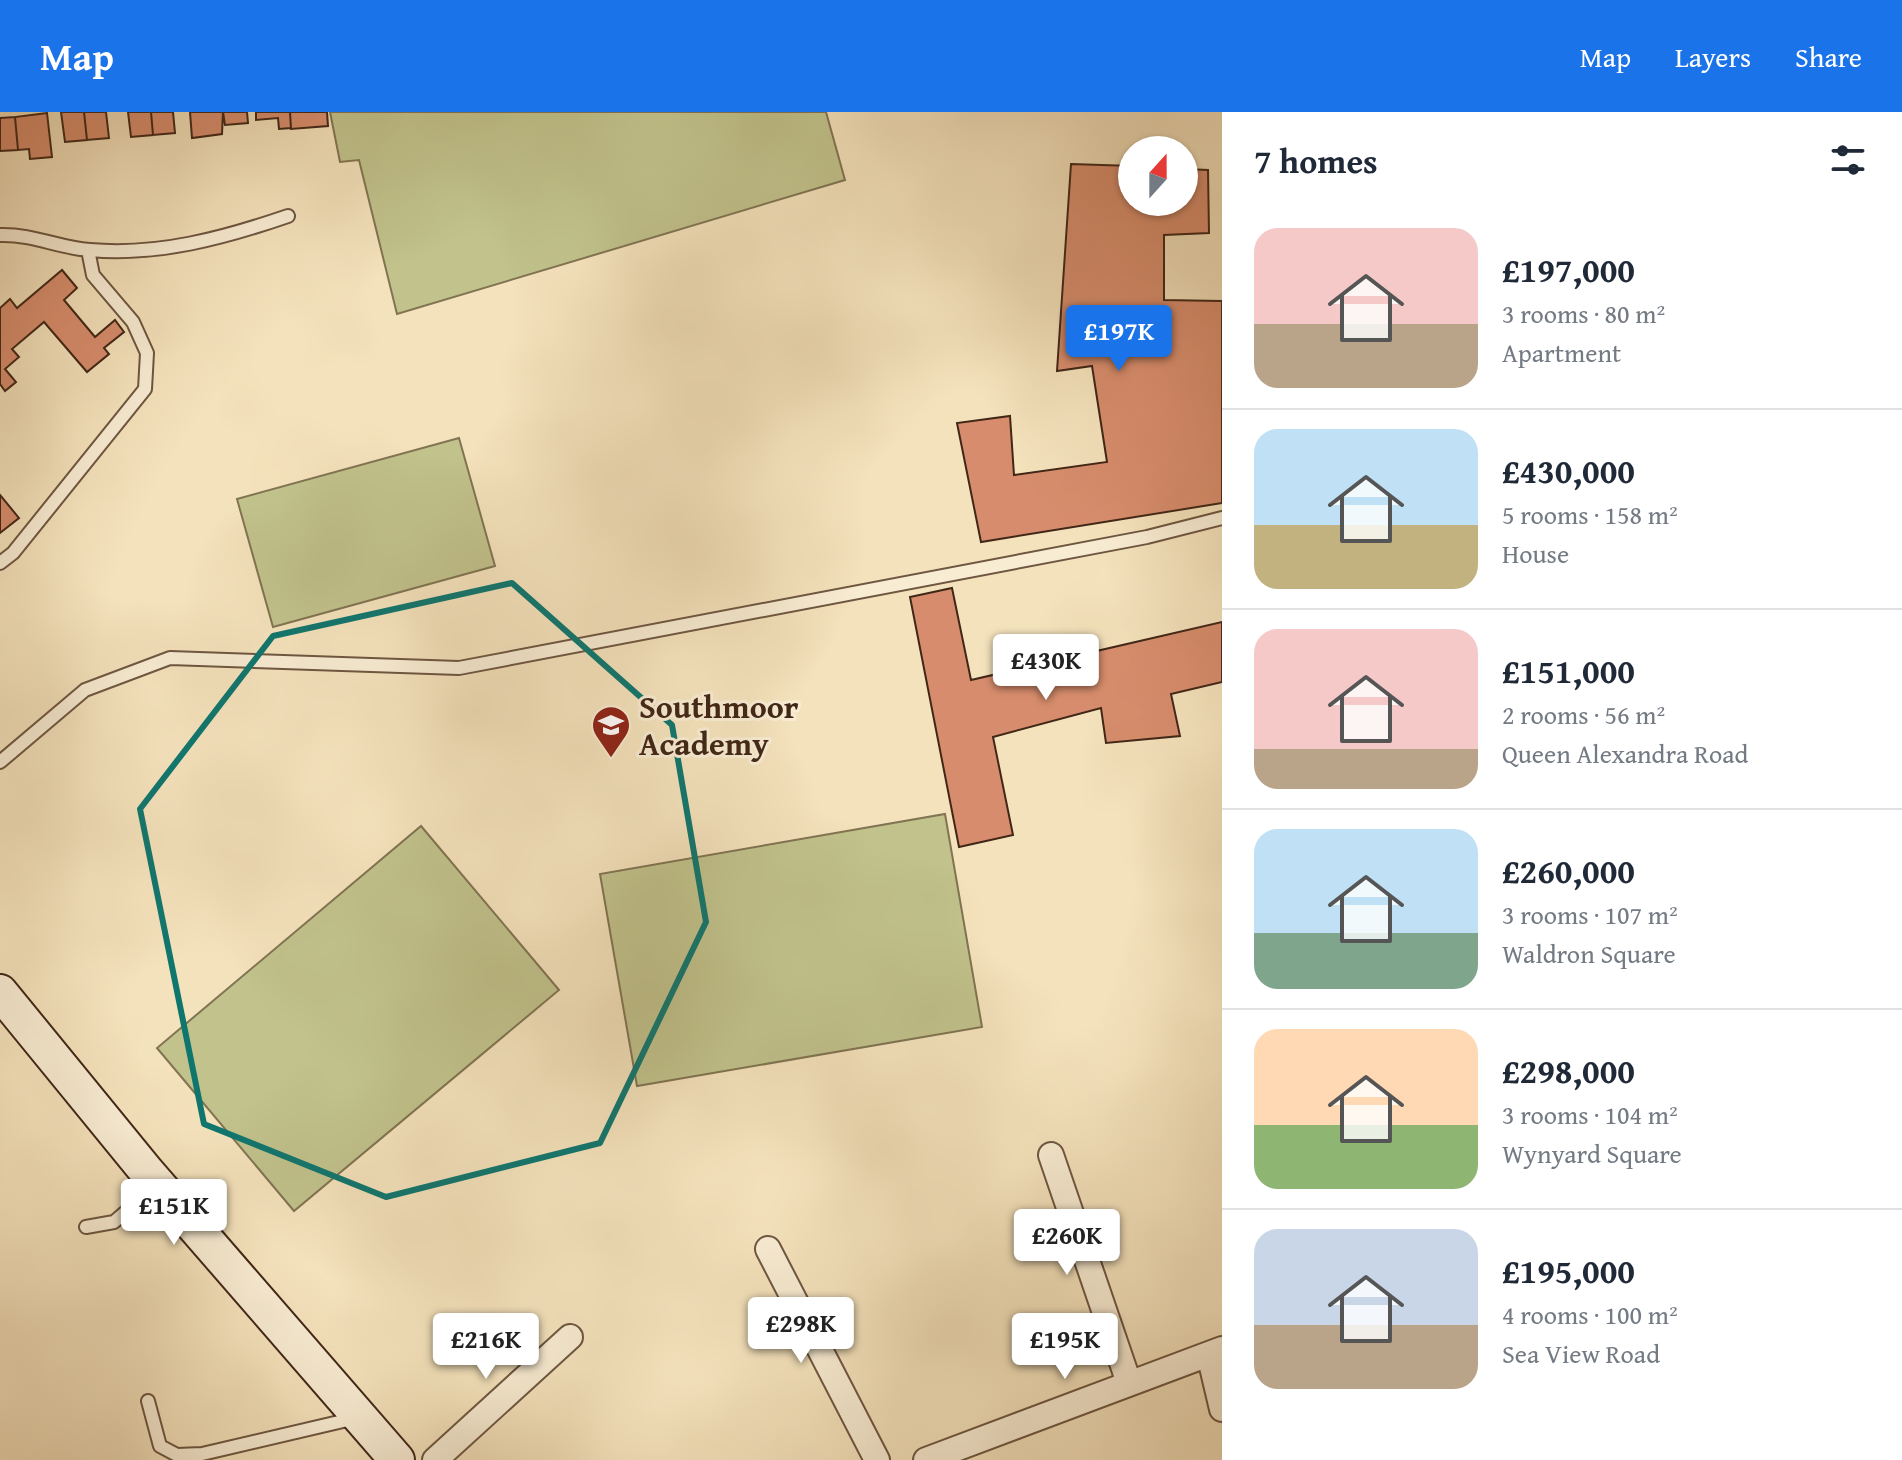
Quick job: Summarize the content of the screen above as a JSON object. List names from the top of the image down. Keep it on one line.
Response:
{"places":{"school or university":["Southmoor Academy"]},"north":"top","page":{"header":"Map","nav":["Map","Layers","Share"],"heading":"7 homes","list":[{"name":"£197,000","note":"3 rooms · 80 m² · Apartment"},{"name":"£430,000","note":"5 rooms · 158 m² · House"},{"name":"£151,000","note":"2 rooms · 56 m² · Queen Alexandra Road"},{"name":"£260,000","note":"3 rooms · 107 m² · Waldron Square"},{"name":"£298,000","note":"3 rooms · 104 m² · Wynyard Square"},{"name":"£195,000","note":"4 rooms · 100 m² · Sea View Road"}],"price":["£197K","£430K","£151K","£260K","£298K","£216K","£195K"]}}
